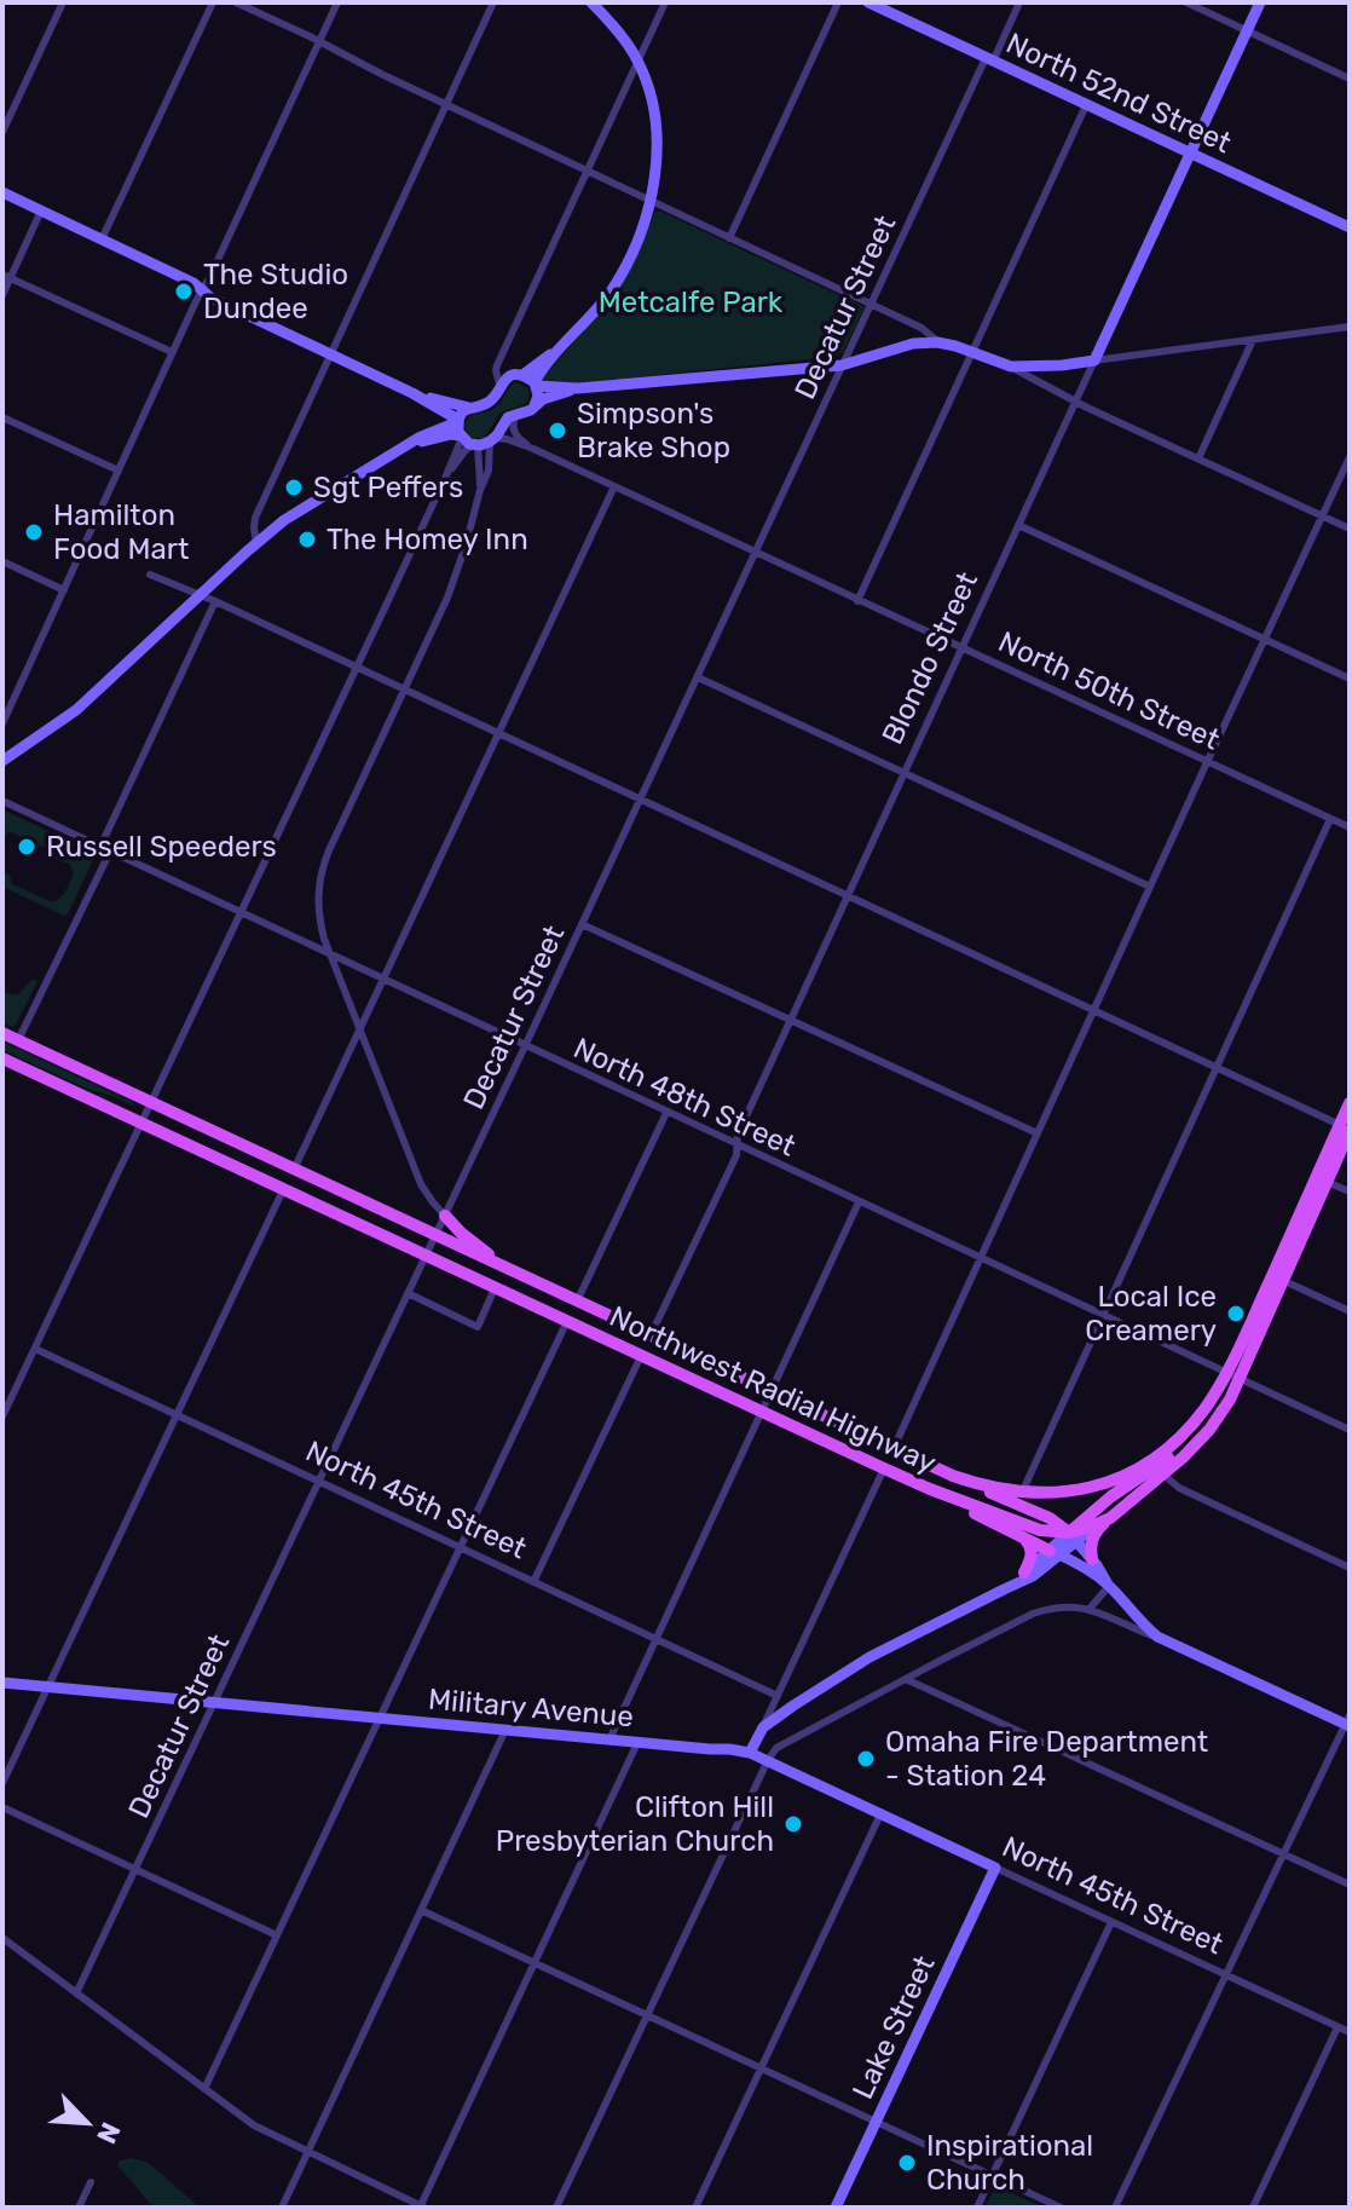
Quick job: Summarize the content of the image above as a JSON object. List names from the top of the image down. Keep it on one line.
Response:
{"streets":{"main road":["North 52nd Street","Blondo Street","North 50th Street","Northwest Radial Highway","North 45th Street","Military Avenue","Lake Street"],"street":["Decatur Street","North 48th Street"]},"crossings":[["North 52nd Street","Decatur Street"],["North 52nd Street","Blondo Street"],["Decatur Street","North 50th Street"],["Decatur Street","North 48th Street"],["Decatur Street","Northwest Radial Highway"],["Decatur Street","North 45th Street"],["Decatur Street","Military Avenue"],["Blondo Street","North 50th Street"],["Blondo Street","North 48th Street"],["Blondo Street","Northwest Radial Highway"],["North 48th Street","Northwest Radial Highway"],["North 45th Street","Military Avenue"],["North 45th Street","Lake Street"]],"parks":["Metcalfe Park"],"places":["The Studio Dundee","Simpson's Brake Shop","Sgt Peffers","Hamilton Food Mart","The Homey Inn","Russell Speeders","Local Ice Creamery","Omaha Fire Department - Station 24","Clifton Hill Presbyterian Church","Inspirational Church"],"north":"bottom right"}
